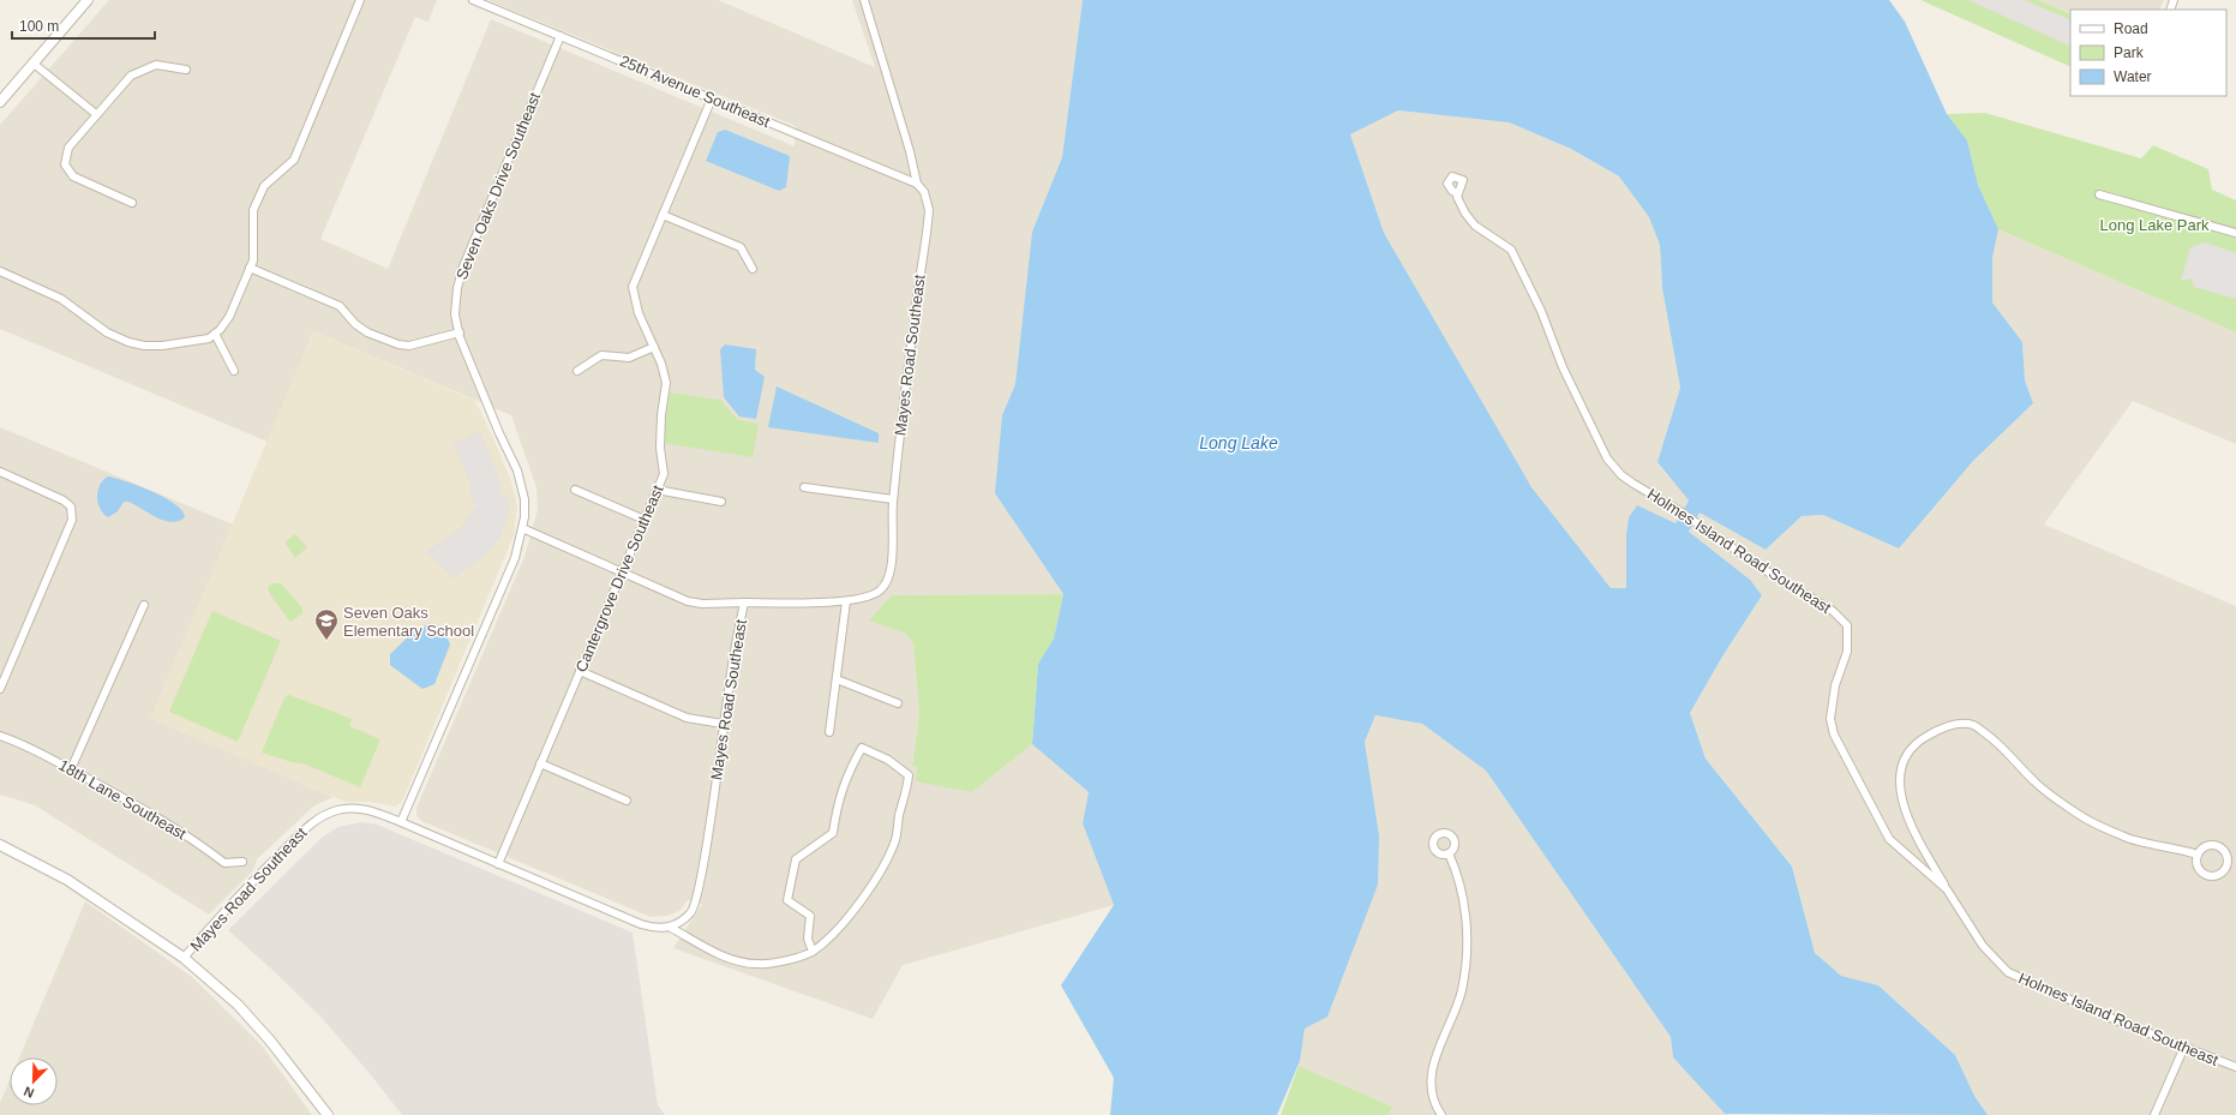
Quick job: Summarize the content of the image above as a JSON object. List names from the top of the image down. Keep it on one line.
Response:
{"streets":{"street":["25th Avenue Southeast","Seven Oaks Drive Southeast","Mayes Road Southeast","Holmes Island Road Southeast","Cantergrove Drive Southeast","18th Lane Southeast"]},"crossings":[["25th Avenue Southeast","Seven Oaks Drive Southeast"],["25th Avenue Southeast","Mayes Road Southeast"],["25th Avenue Southeast","Cantergrove Drive Southeast"],["Seven Oaks Drive Southeast","Mayes Road Southeast"],["Mayes Road Southeast","Cantergrove Drive Southeast"]],"water":["Long Lake"],"parks":["Long Lake Park"],"places":{"school or university":["Seven Oaks Elementary School"]},"legend":["Road","Park","Water"],"scale_bar":"100 m","north":"bottom left"}
